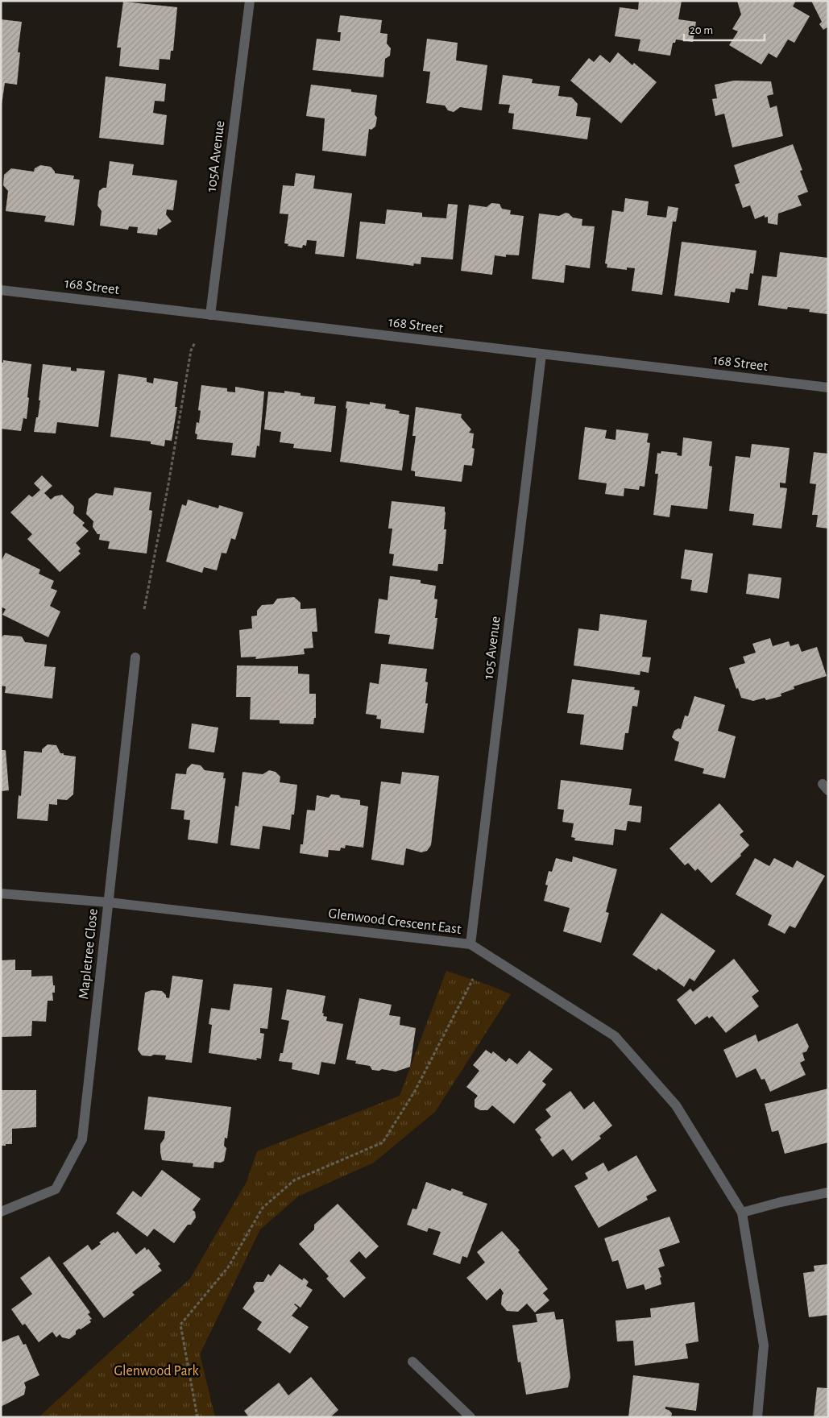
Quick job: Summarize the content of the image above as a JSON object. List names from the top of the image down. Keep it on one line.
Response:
{"streets":{"street":["105A Avenue","168 Street","105 Avenue","Glenwood Crescent East","Mapletree Close"]},"crossings":[["105A Avenue","168 Street"],["168 Street","105 Avenue"],["105 Avenue","Glenwood Crescent East"],["Glenwood Crescent East","Mapletree Close"]],"parks":["Glenwood Park"],"scale_bar":"20 m"}
